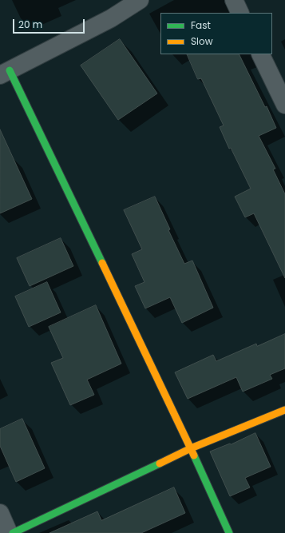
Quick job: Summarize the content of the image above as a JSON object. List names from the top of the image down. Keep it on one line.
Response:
{"legend":["Fast","Slow"],"scale_bar":"20 m"}
